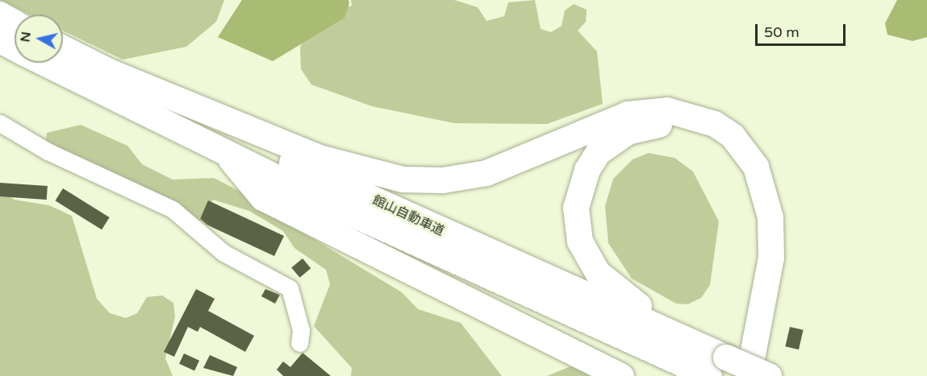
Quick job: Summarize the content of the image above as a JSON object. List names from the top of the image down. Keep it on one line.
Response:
{"streets":{"highway":["館山自動車道"]},"scale_bar":"50 m","north":"left"}
